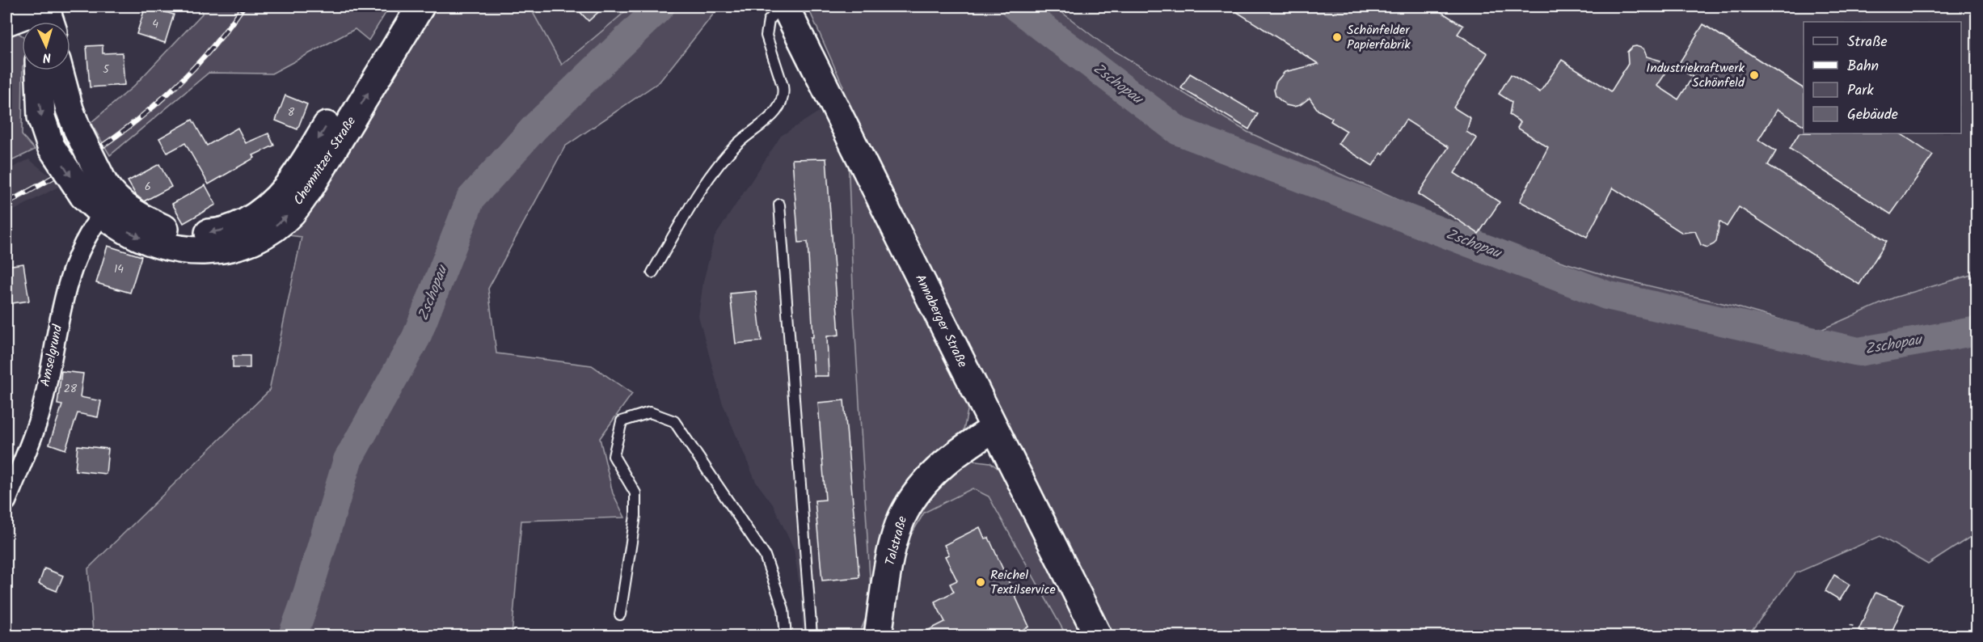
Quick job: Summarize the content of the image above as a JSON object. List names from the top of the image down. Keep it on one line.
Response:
{"streets":{"main road":["Chemnitzer Straße","Annaberger Straße","Talstraße"],"street":["Amselgrund"]},"crossings":[["Chemnitzer Straße","Amselgrund"],["Annaberger Straße","Talstraße"]],"water":["Zschopau"],"places":["Schönfelder Papierfabrik","Industriekraftwerk Schönfeld","Reichel Textilservice"],"house_numbers":["4","5","8","6","14","28"],"legend":["Straße","Bahn","Park","Gebäude"],"north":"bottom"}
